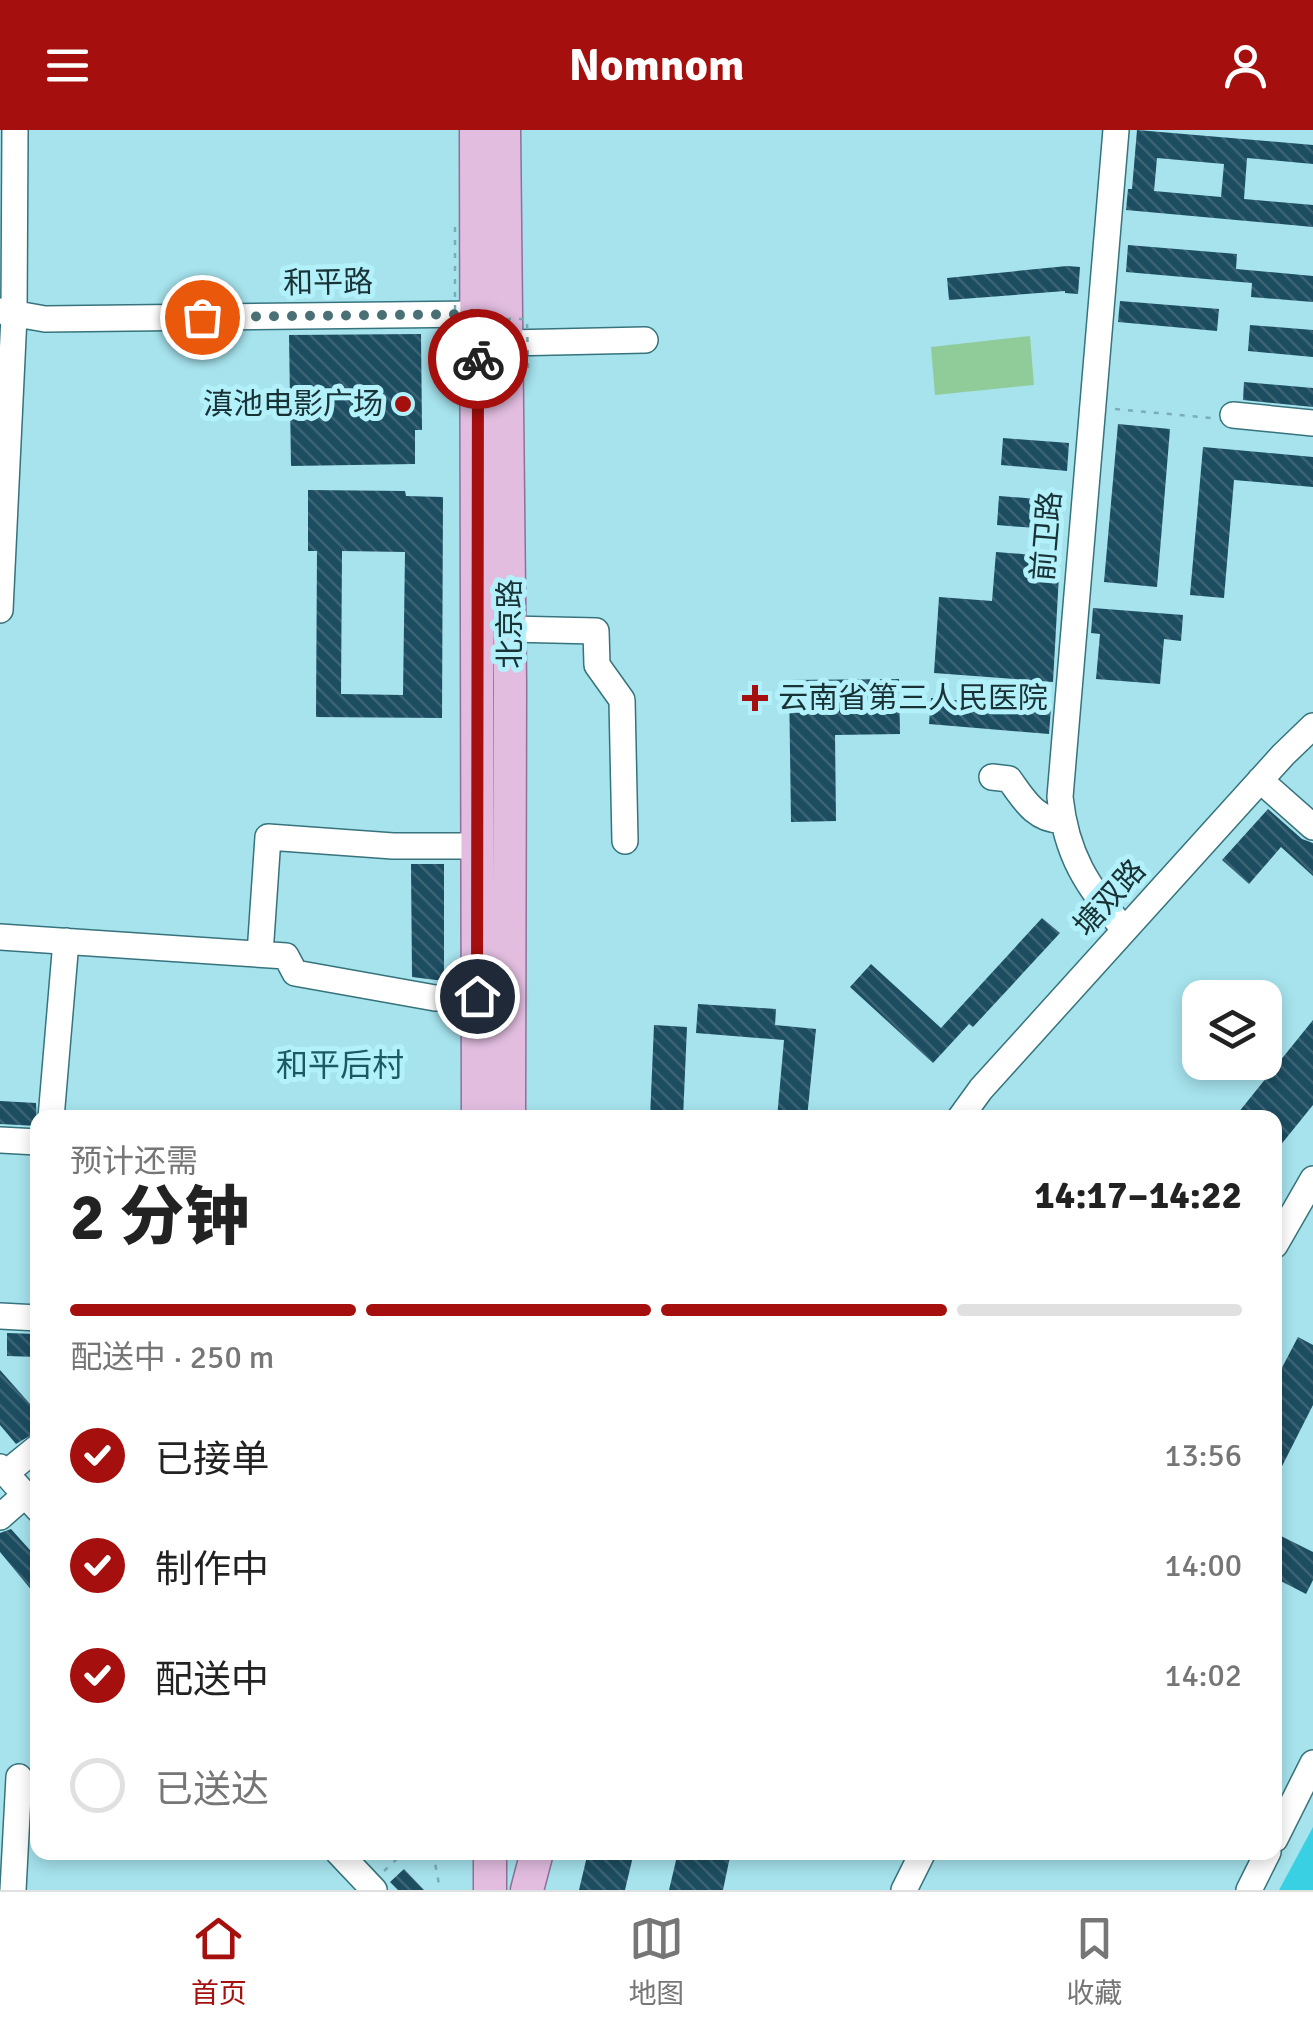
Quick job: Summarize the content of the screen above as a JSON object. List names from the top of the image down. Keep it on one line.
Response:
{"streets":{"main road":["北京路"],"street":["和平路","前卫路","塘双路"]},"crossings":[["和平路","北京路"],["前卫路","塘双路"]],"districts":["和平后村"],"places":{"other":["滇池电影广场"],"health":["云南省第三人民医院"]},"page":{"header":"Nomnom","heading":["2 分钟","预计还需","14:17–14:22"],"bar":"配送中 · 250 m","list":[["已接单","13:56"],["制作中","14:00"],["配送中","14:02"],"已送达"],"tabs":["首页","地图","收藏"]}}
